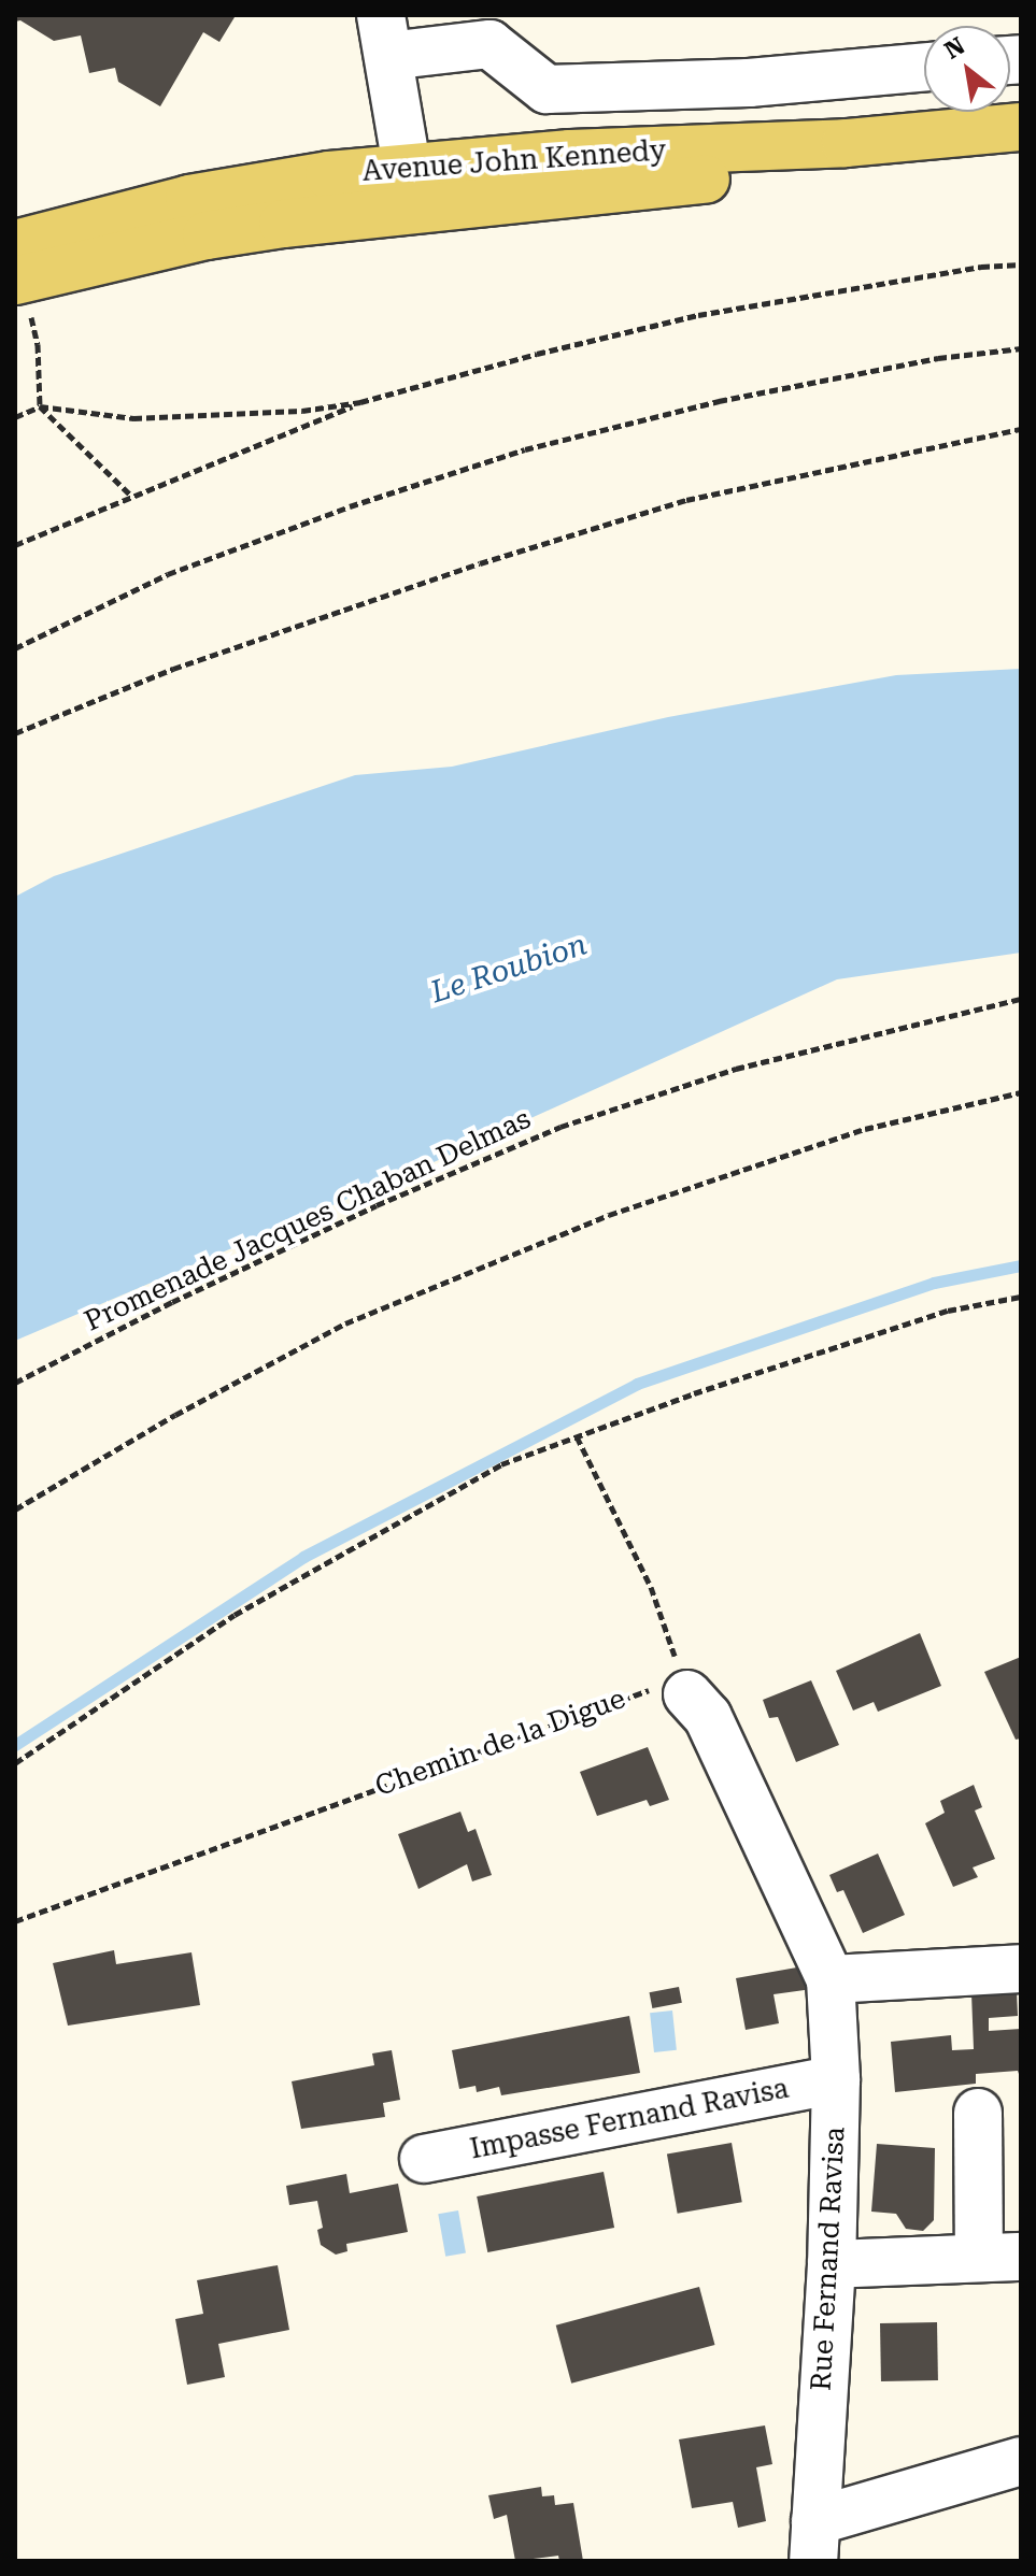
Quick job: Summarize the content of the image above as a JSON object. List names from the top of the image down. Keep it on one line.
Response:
{"streets":{"main road":["Avenue John Kennedy"],"street":["Impasse Fernand Ravisa","Rue Fernand Ravisa"],"path":["Promenade Jacques Chaban Delmas","Chemin de la Digue"]},"crossings":[["Impasse Fernand Ravisa","Rue Fernand Ravisa"]],"water":["Le Roubion"],"north":"top left"}
